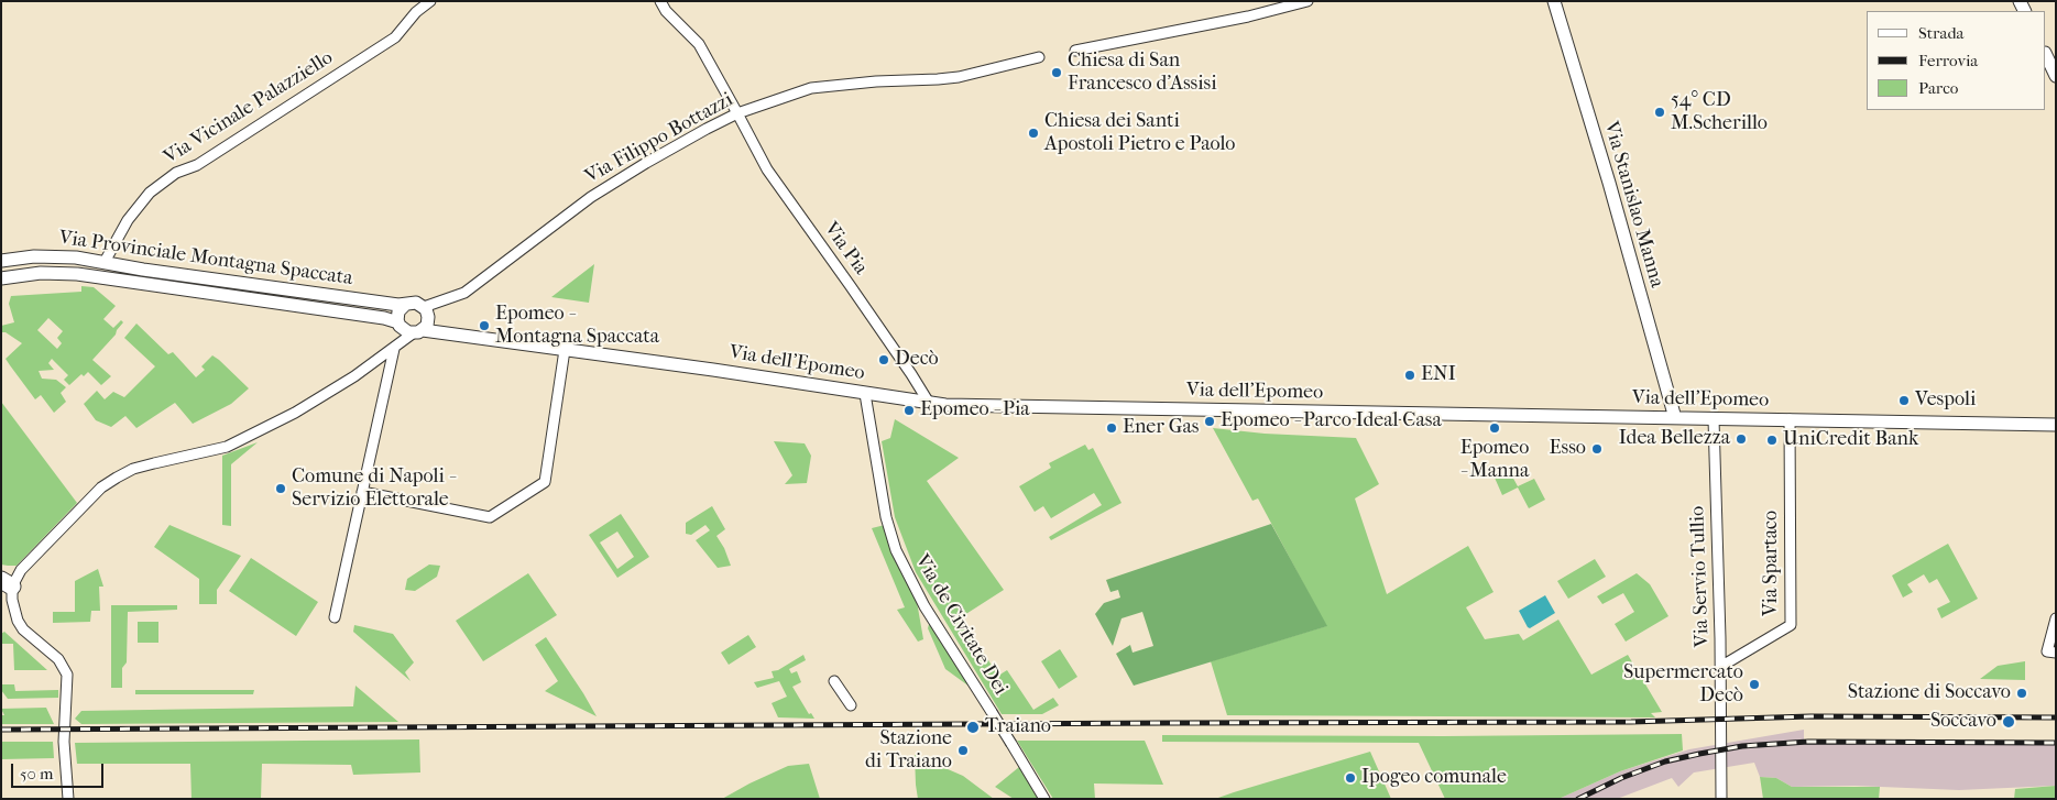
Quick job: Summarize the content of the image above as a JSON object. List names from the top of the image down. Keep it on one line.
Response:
{"streets":{"street":["Via Vicinale Palazziello","Via Filippo Bottazzi","Via Stanislao Manna","Via Pia","Via Provinciale Montagna Spaccata","Via dell'Epomeo","Via Spartaco","Via Servio Tullio","Via de Civitate Dei"]},"crossings":[["Via Vicinale Palazziello","Via Provinciale Montagna Spaccata"],["Via Filippo Bottazzi","Via Pia"],["Via Filippo Bottazzi","Via Provinciale Montagna Spaccata"],["Via Filippo Bottazzi","Via dell'Epomeo"],["Via Stanislao Manna","Via dell'Epomeo"],["Via Pia","Via dell'Epomeo"],["Via Provinciale Montagna Spaccata","Via dell'Epomeo"],["Via dell'Epomeo","Via Spartaco"],["Via dell'Epomeo","Via Servio Tullio"],["Via dell'Epomeo","Via de Civitate Dei"],["Via Spartaco","Via Servio Tullio"]],"places":["Chiesa di San Francesco d'Assisi","54° CD M.Scherillo","Chiesa dei Santi Apostoli Pietro e Paolo","Epomeo - Montagna Spaccata","Decò","ENI","Vespoli","Epomeo - Pia","Epomeo - Parco Ideal Casa","Ener Gas","Epomeo - Manna","Idea Bellezza","UniCredit Bank","Esso","Comune di Napoli - Servizio Elettorale","Supermercato Decò","Stazione di Soccavo","Soccavo","Traiano","Stazione di Traiano","Ipogeo comunale"],"legend":["Strada","Ferrovia","Parco"],"scale_bar":"50 m"}
